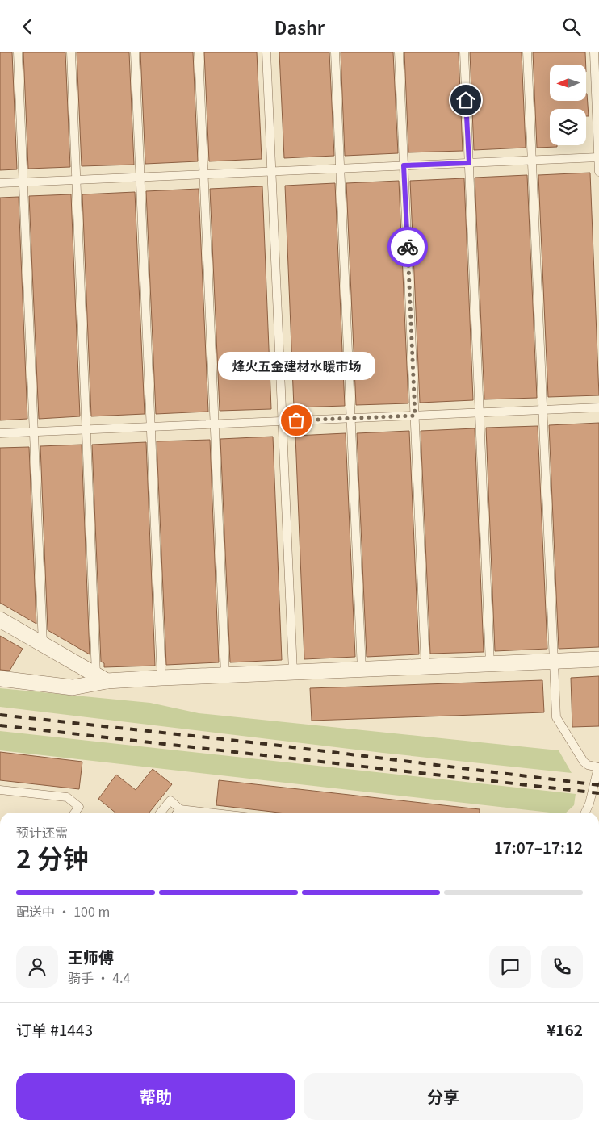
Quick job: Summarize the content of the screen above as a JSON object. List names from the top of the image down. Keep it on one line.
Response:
{"places":["烽火五金建材水暖市场"],"north":"left","page":{"header":"Dashr","bubble":"烽火五金建材水暖市场","heading":["2 分钟","预计还需","17:07–17:12"],"panel":["王师傅","骑手 · 4.4","订单 #1443","¥162"],"bar":"配送中 · 100 m","buttons":["帮助","分享"]}}
